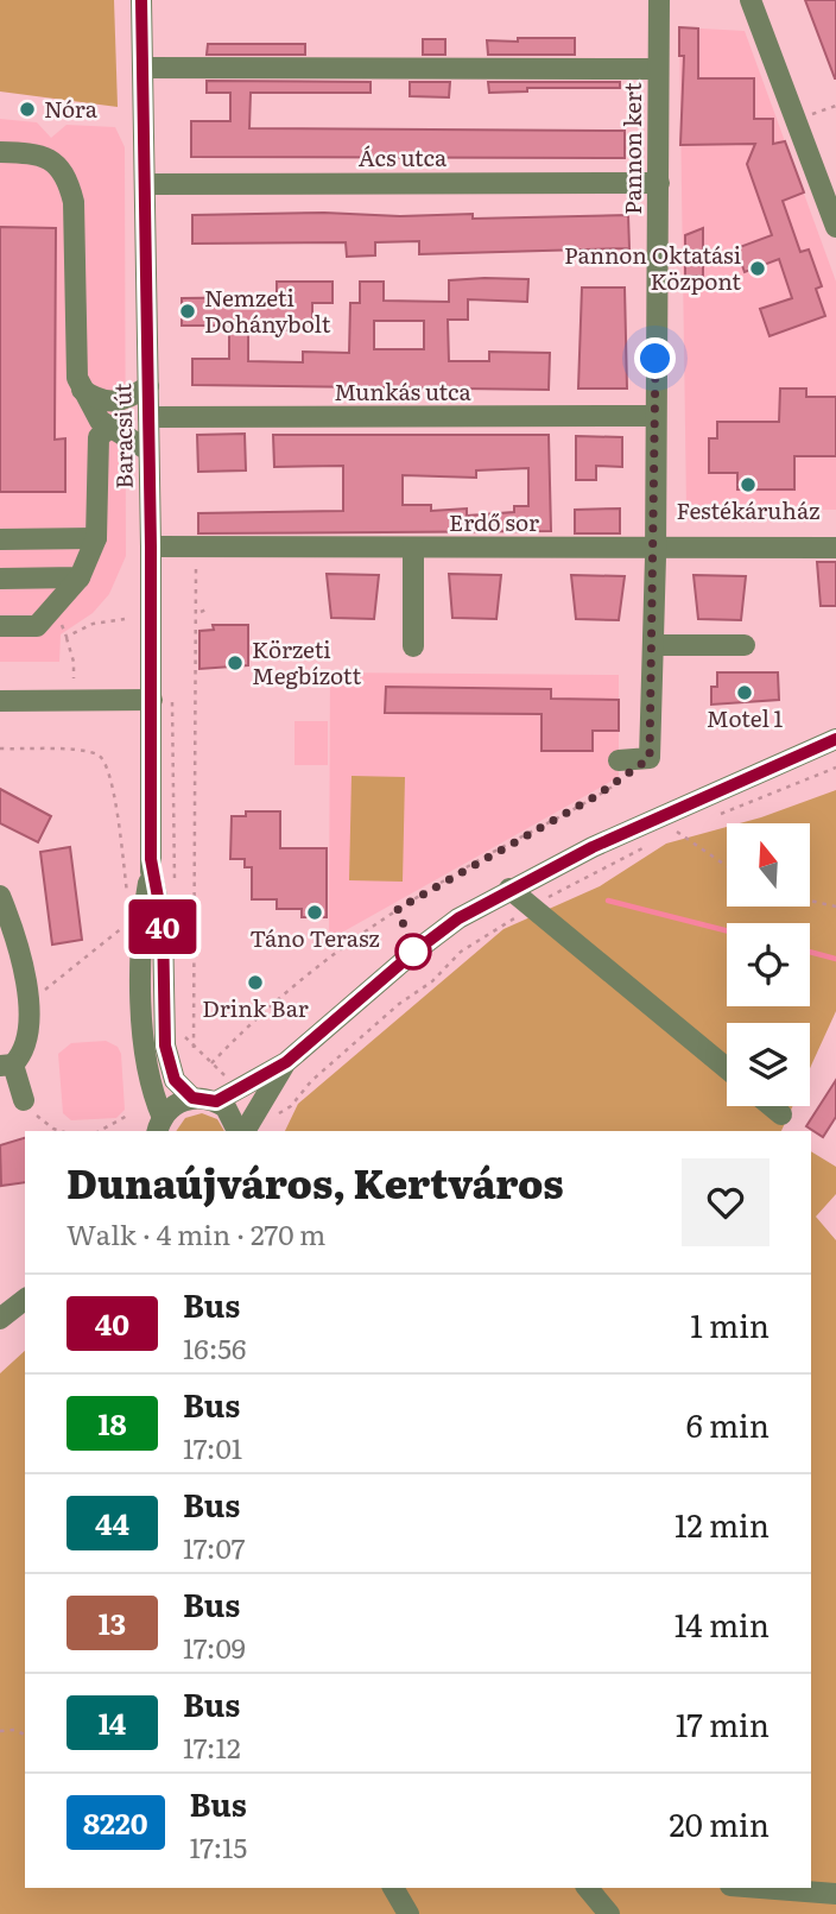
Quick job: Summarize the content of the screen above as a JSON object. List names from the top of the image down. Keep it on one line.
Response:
{"streets":{"street":["Pannon kert","Ács utca","Munkás utca","Baracsi út","Erdő sor"]},"crossings":[["Pannon kert","Ács utca"],["Pannon kert","Munkás utca"],["Pannon kert","Erdő sor"],["Ács utca","Baracsi út"],["Munkás utca","Baracsi út"],["Baracsi út","Erdő sor"]],"places":["Nóra","Pannon Oktatási Központ","Nemzeti Dohánybolt","Festékáruház","Körzeti Megbízott","Motel 1","Táno Terasz","Drink Bar"],"lines":["bus line 40"],"north":"top","page":{"on_map":"40","heading":["Dunaújváros, Kertváros","Walk · 4 min · 270 m"],"list":[{"mark":"40","name":"Bus","note":"16:56","value":"1 min"},{"mark":"18","name":"Bus","note":"17:01","value":"6 min"},{"mark":"44","name":"Bus","note":"17:07","value":"12 min"},{"mark":"13","name":"Bus","note":"17:09","value":"14 min"},{"mark":"14","name":"Bus","note":"17:12","value":"17 min"},{"mark":"8220","name":"Bus","note":"17:15","value":"20 min"}]}}
